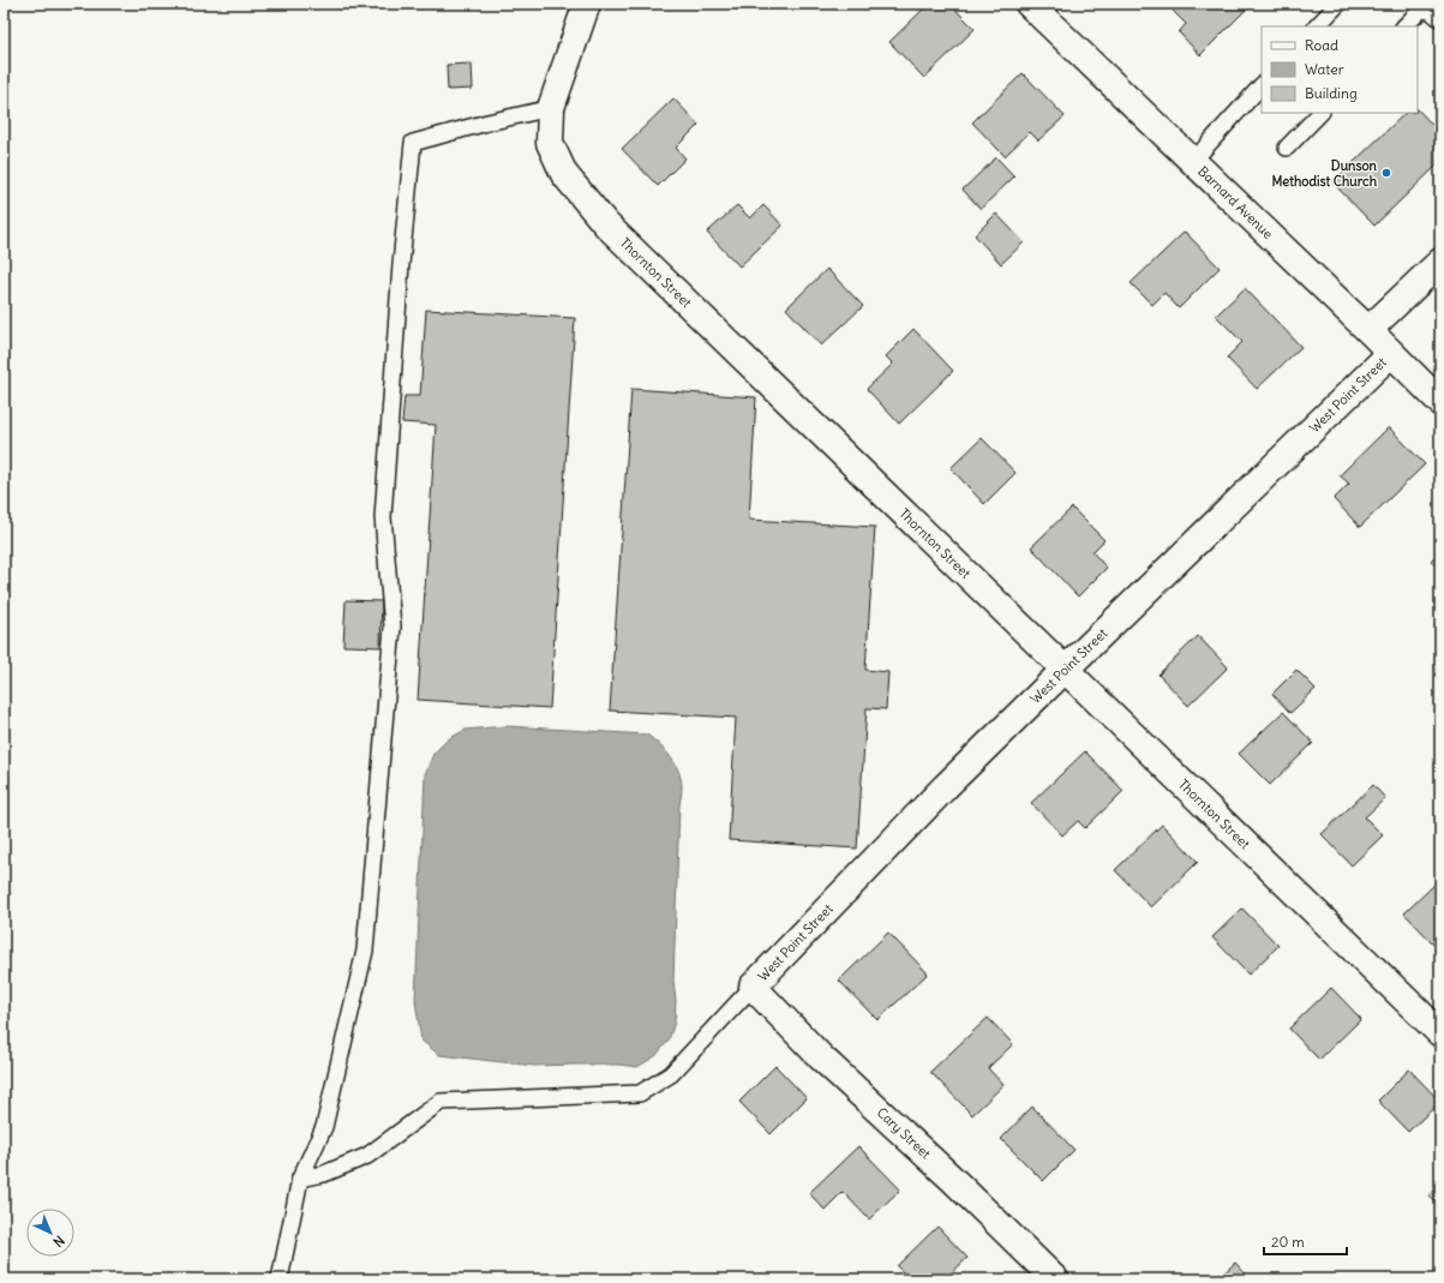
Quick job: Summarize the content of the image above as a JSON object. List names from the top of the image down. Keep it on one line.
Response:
{"streets":{"street":["Barnard Avenue","Thornton Street","West Point Street","Cary Street"]},"crossings":[["Barnard Avenue","West Point Street"],["Thornton Street","West Point Street"],["West Point Street","Cary Street"]],"places":["Dunson Methodist Church"],"legend":["Road","Water","Building"],"scale_bar":"20 m","north":"bottom right"}
